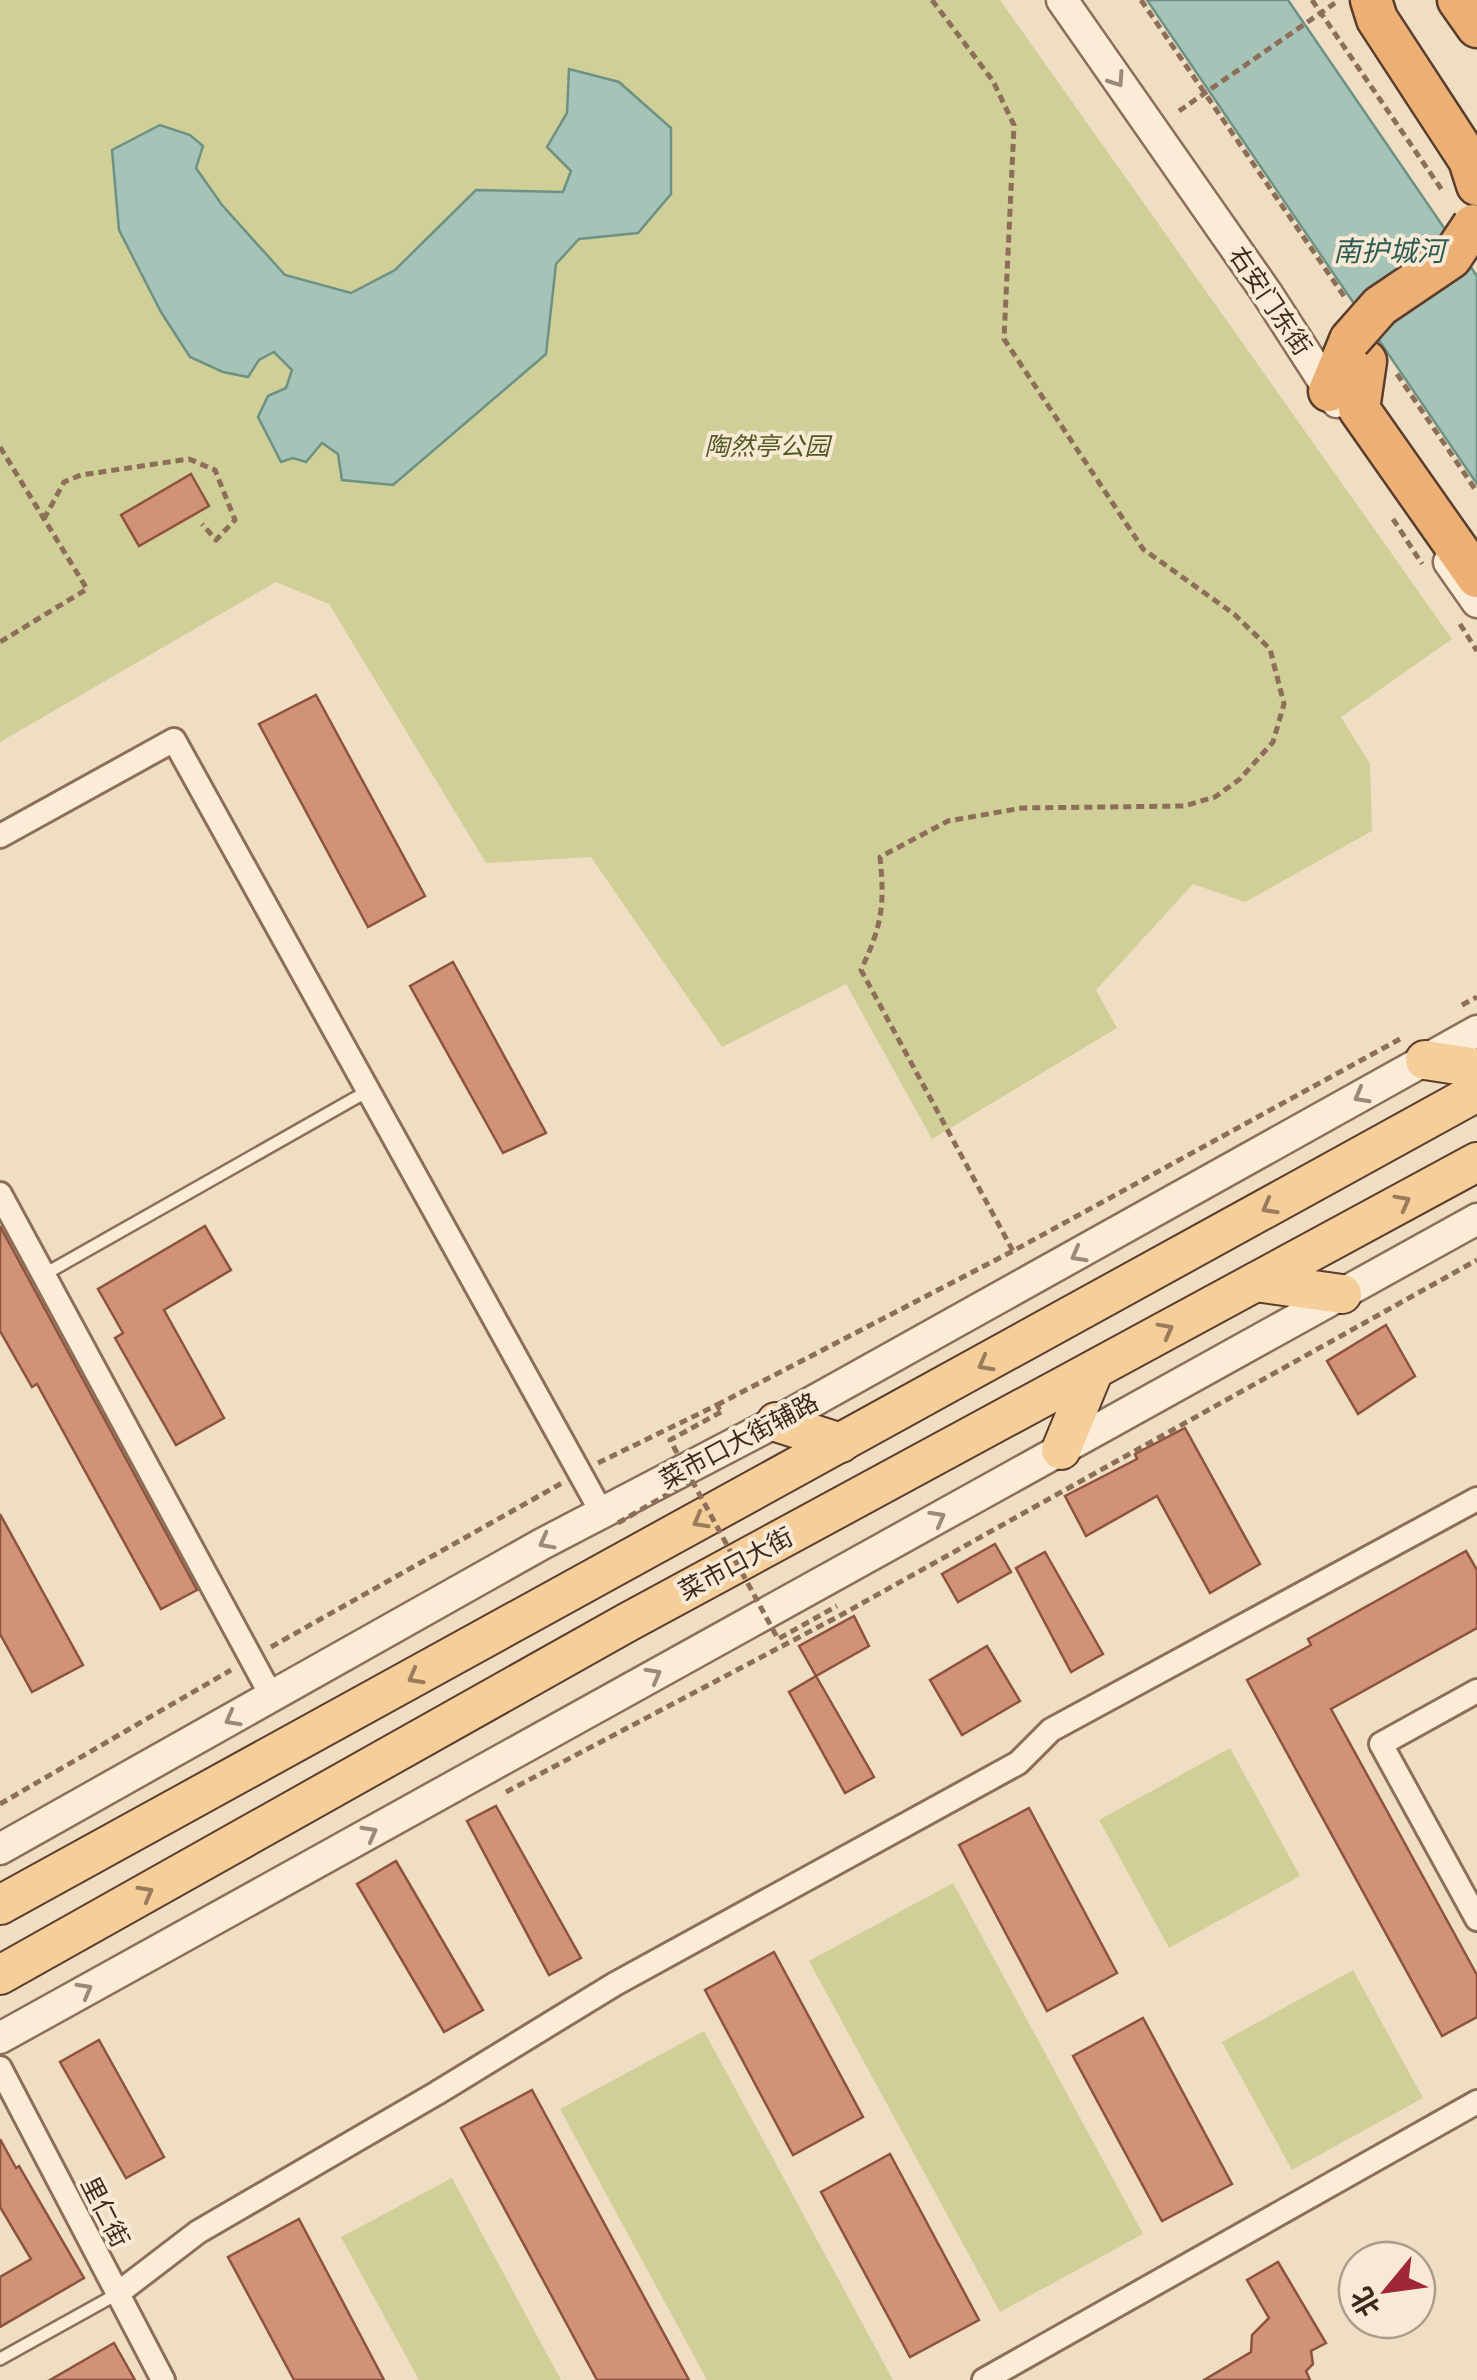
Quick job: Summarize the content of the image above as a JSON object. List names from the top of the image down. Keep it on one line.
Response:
{"streets":{"main road":["菜市口大街"],"street":["右安门东街","菜市口大街辅路","里仁街"]},"one_way":["右安门东街"],"water":["南护城河"],"parks":["陶然亭公园"],"north":"bottom left"}
